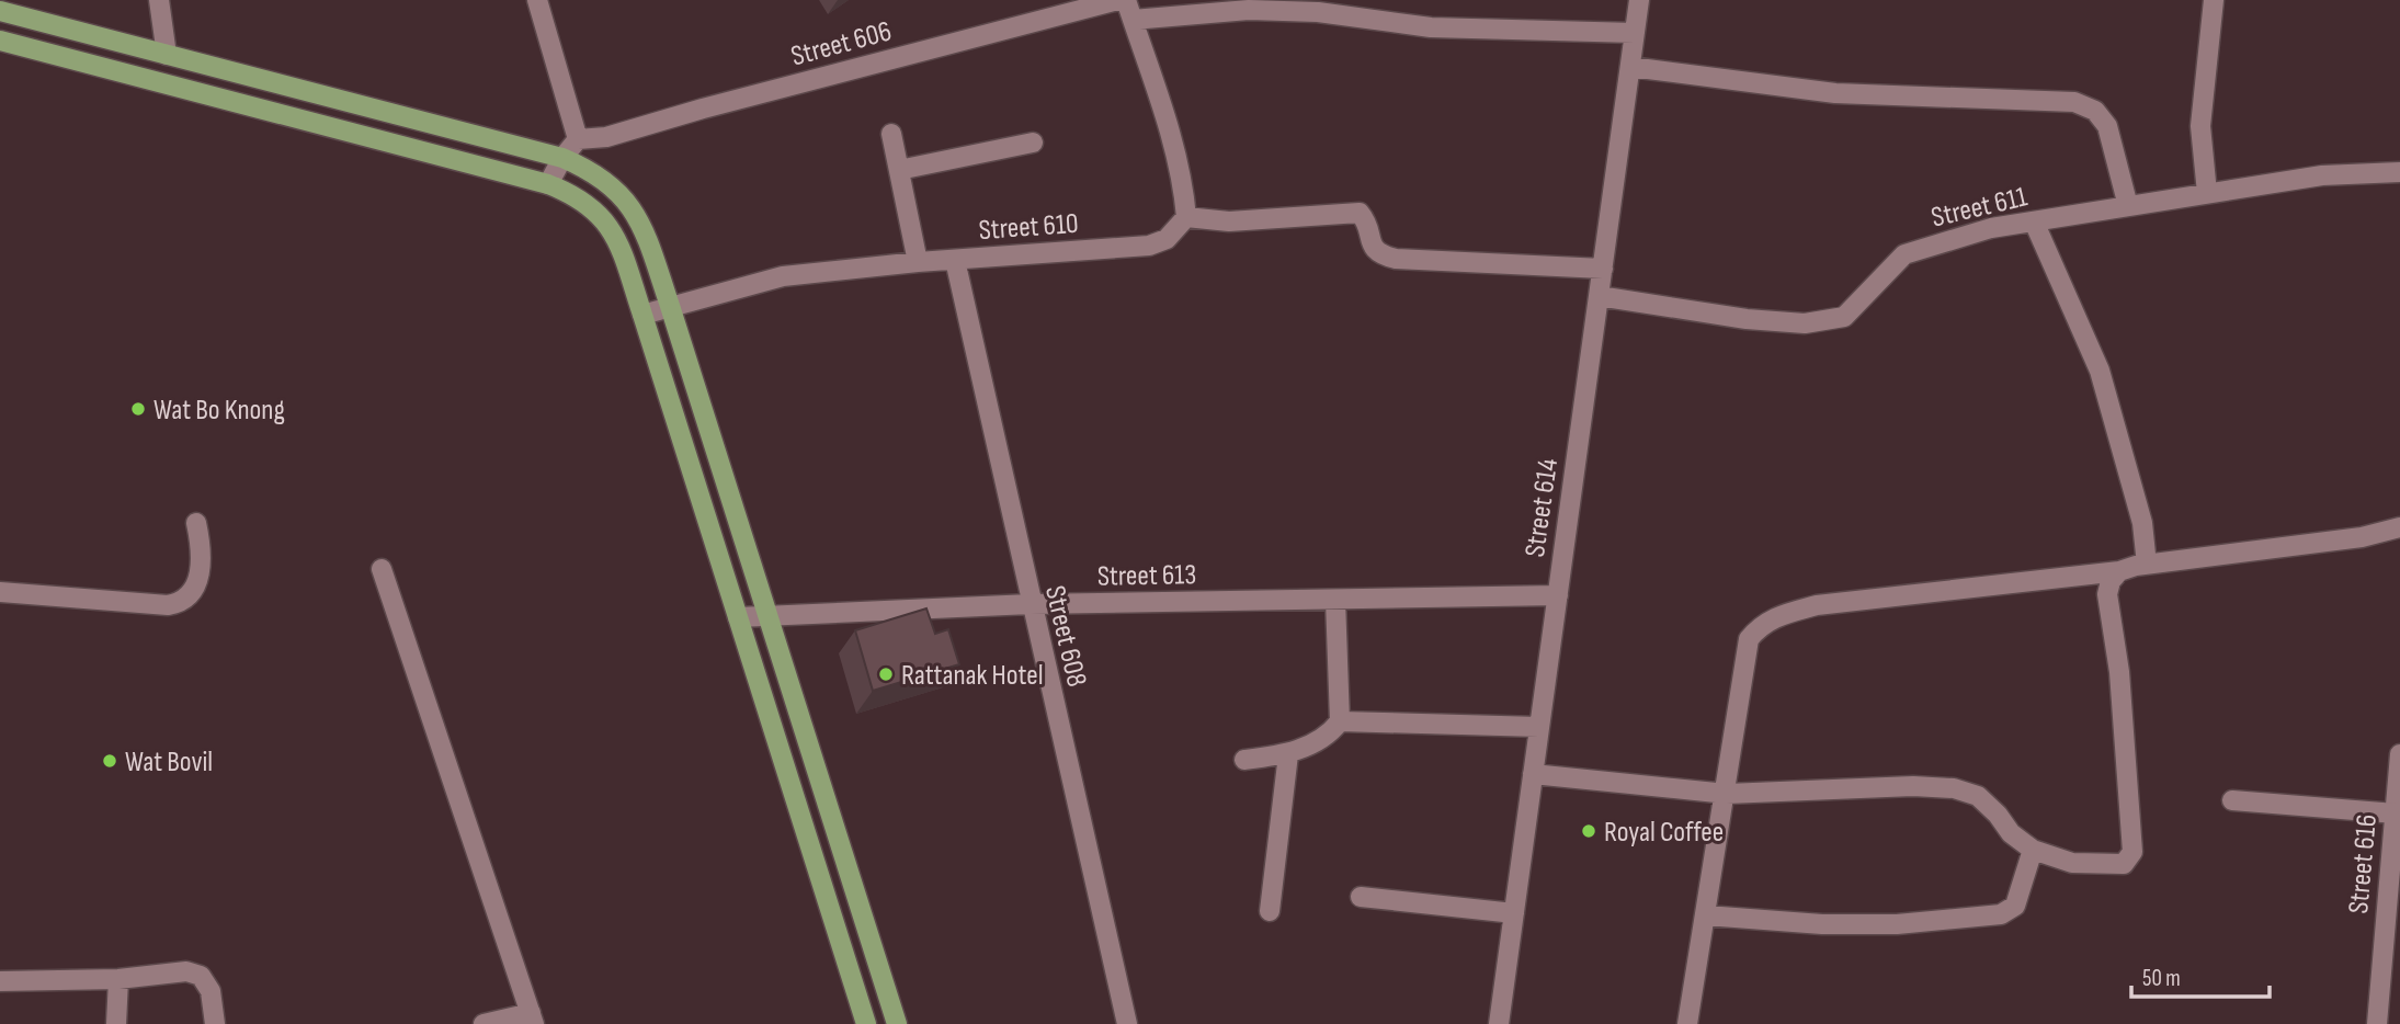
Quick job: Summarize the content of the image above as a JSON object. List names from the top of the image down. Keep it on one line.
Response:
{"streets":{"street":["Street 606","Street 611","Street 610","Street 614","Street 613","Street 608","Street 616"]},"crossings":[["Street 611","Street 614"],["Street 610","Street 608"],["Street 614","Street 613"],["Street 613","Street 608"]],"places":["Wat Bo Knong","Rattanak Hotel","Wat Bovil","Royal Coffee"],"scale_bar":"50 m"}
